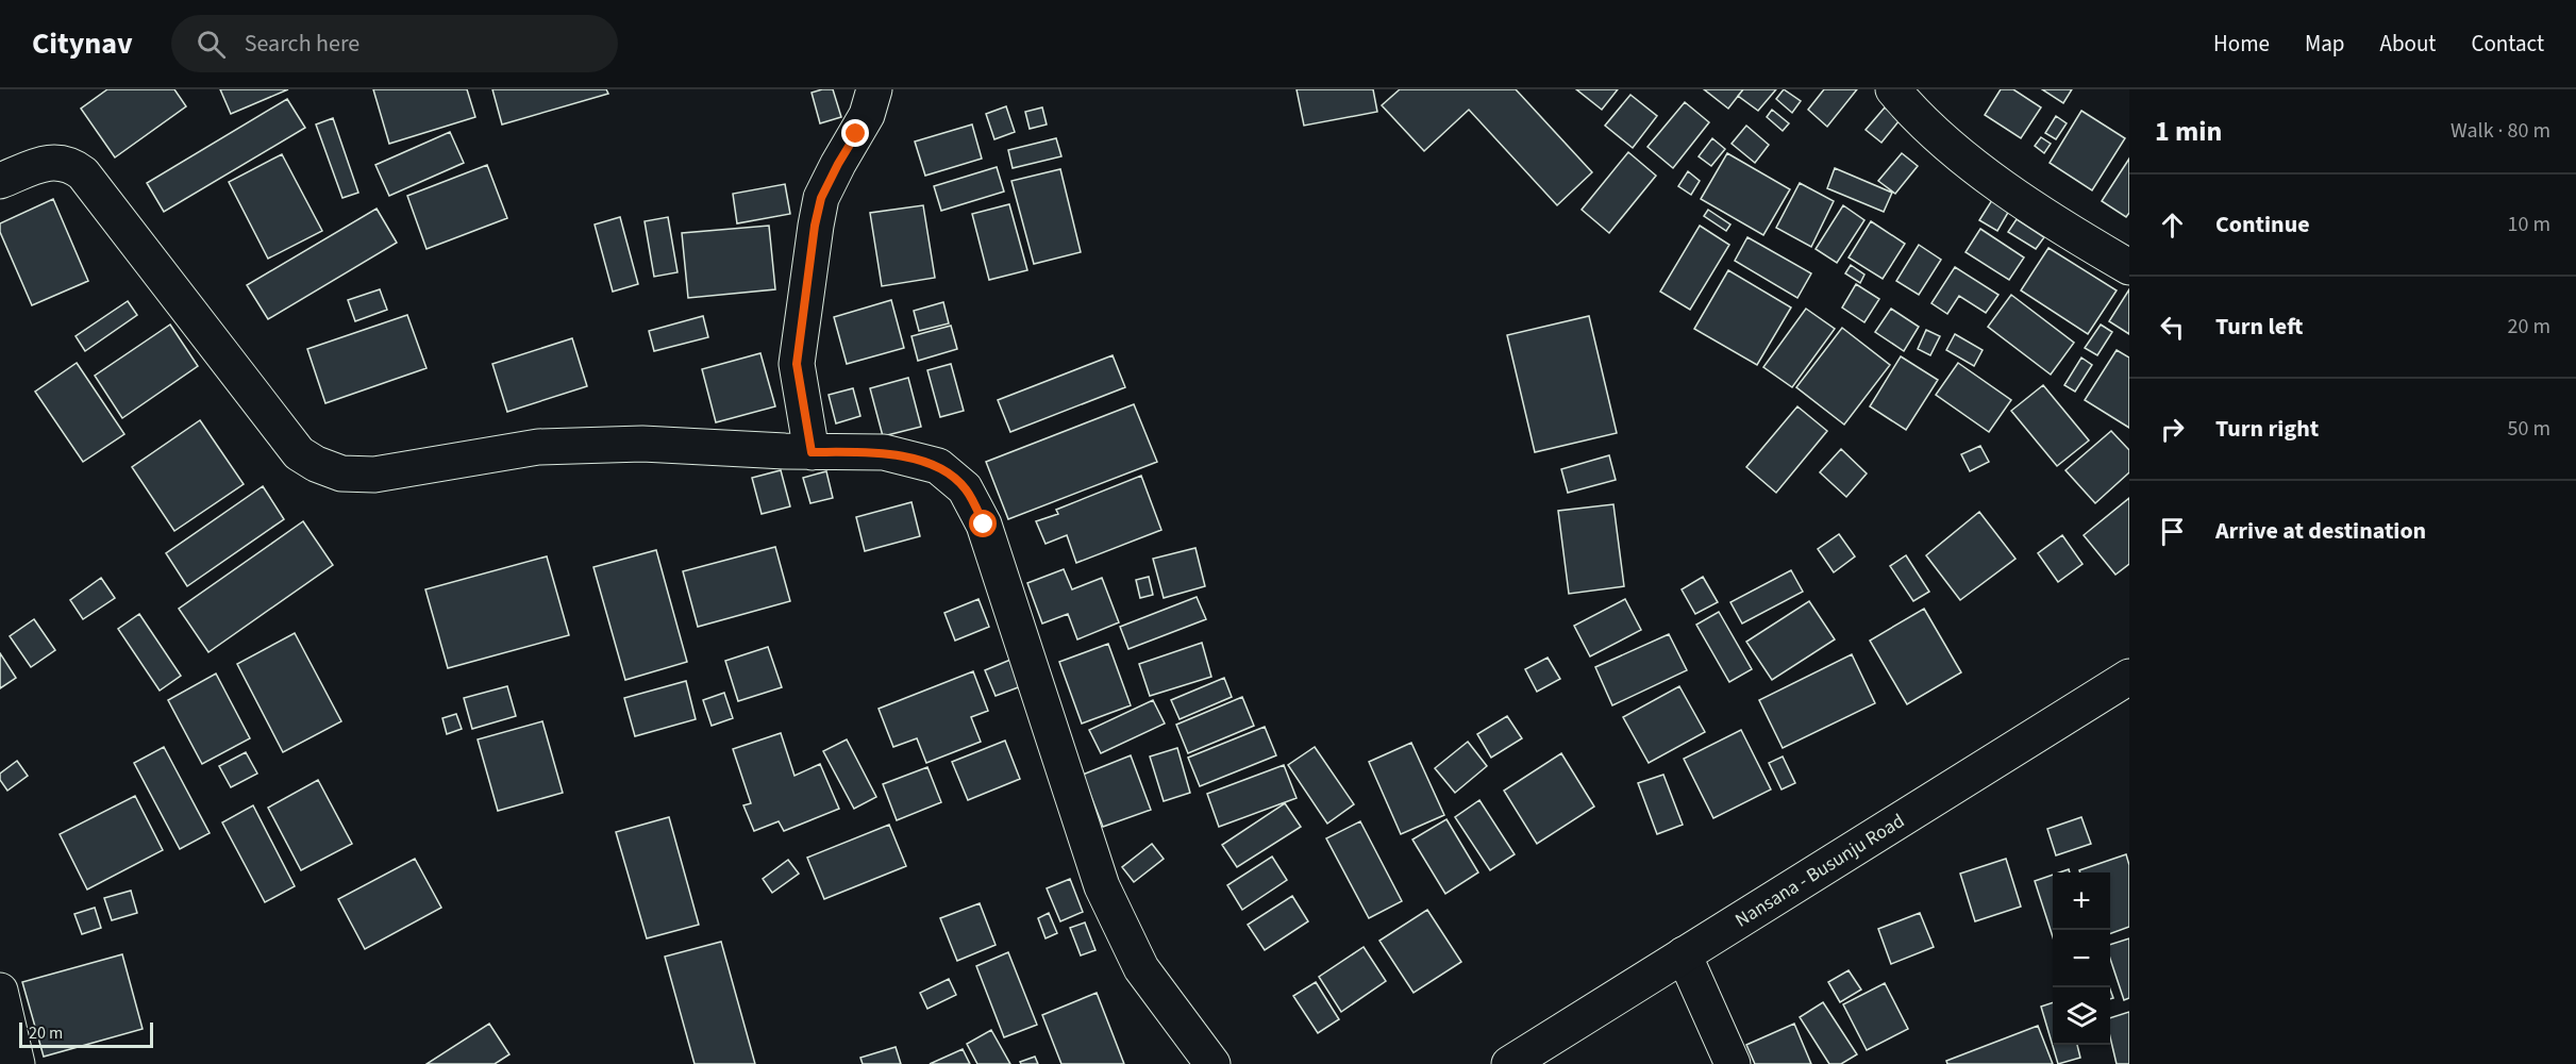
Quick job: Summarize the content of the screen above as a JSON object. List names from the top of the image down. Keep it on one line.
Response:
{"streets":{"street":["Nansana - Busunju Road"]},"scale_bar":"20 m","page":{"header":"Citynav","search":"Search here","nav":["Home","Map","About","Contact"],"heading":["1 min","Walk · 80 m"],"list":[["Continue","10 m"],["Turn left","20 m"],["Turn right","50 m"],"Arrive at destination"],"map_buttons":["+","−"],"scale":"20 m"}}
